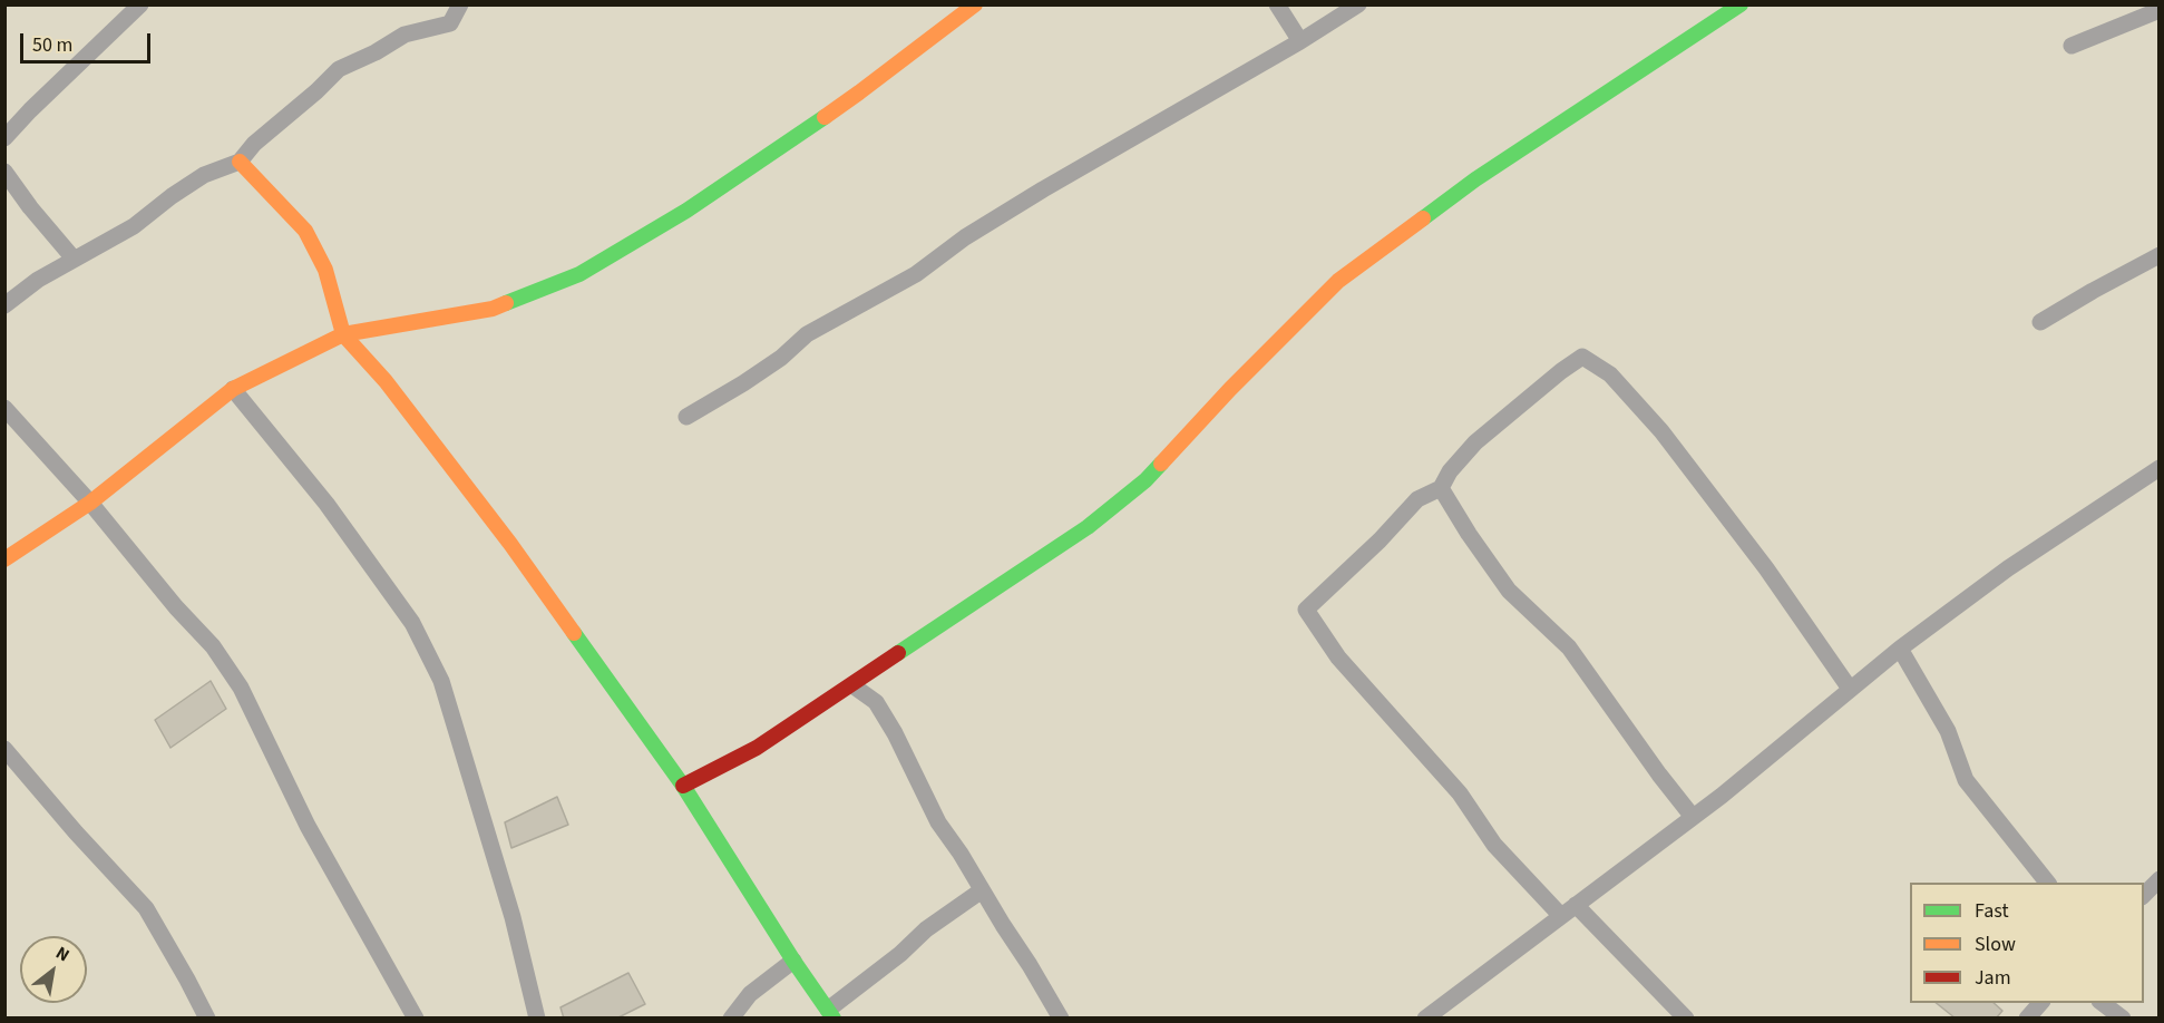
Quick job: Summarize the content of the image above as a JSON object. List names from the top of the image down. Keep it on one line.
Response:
{"legend":["Fast","Slow","Jam"],"scale_bar":"50 m","north":"top right"}
